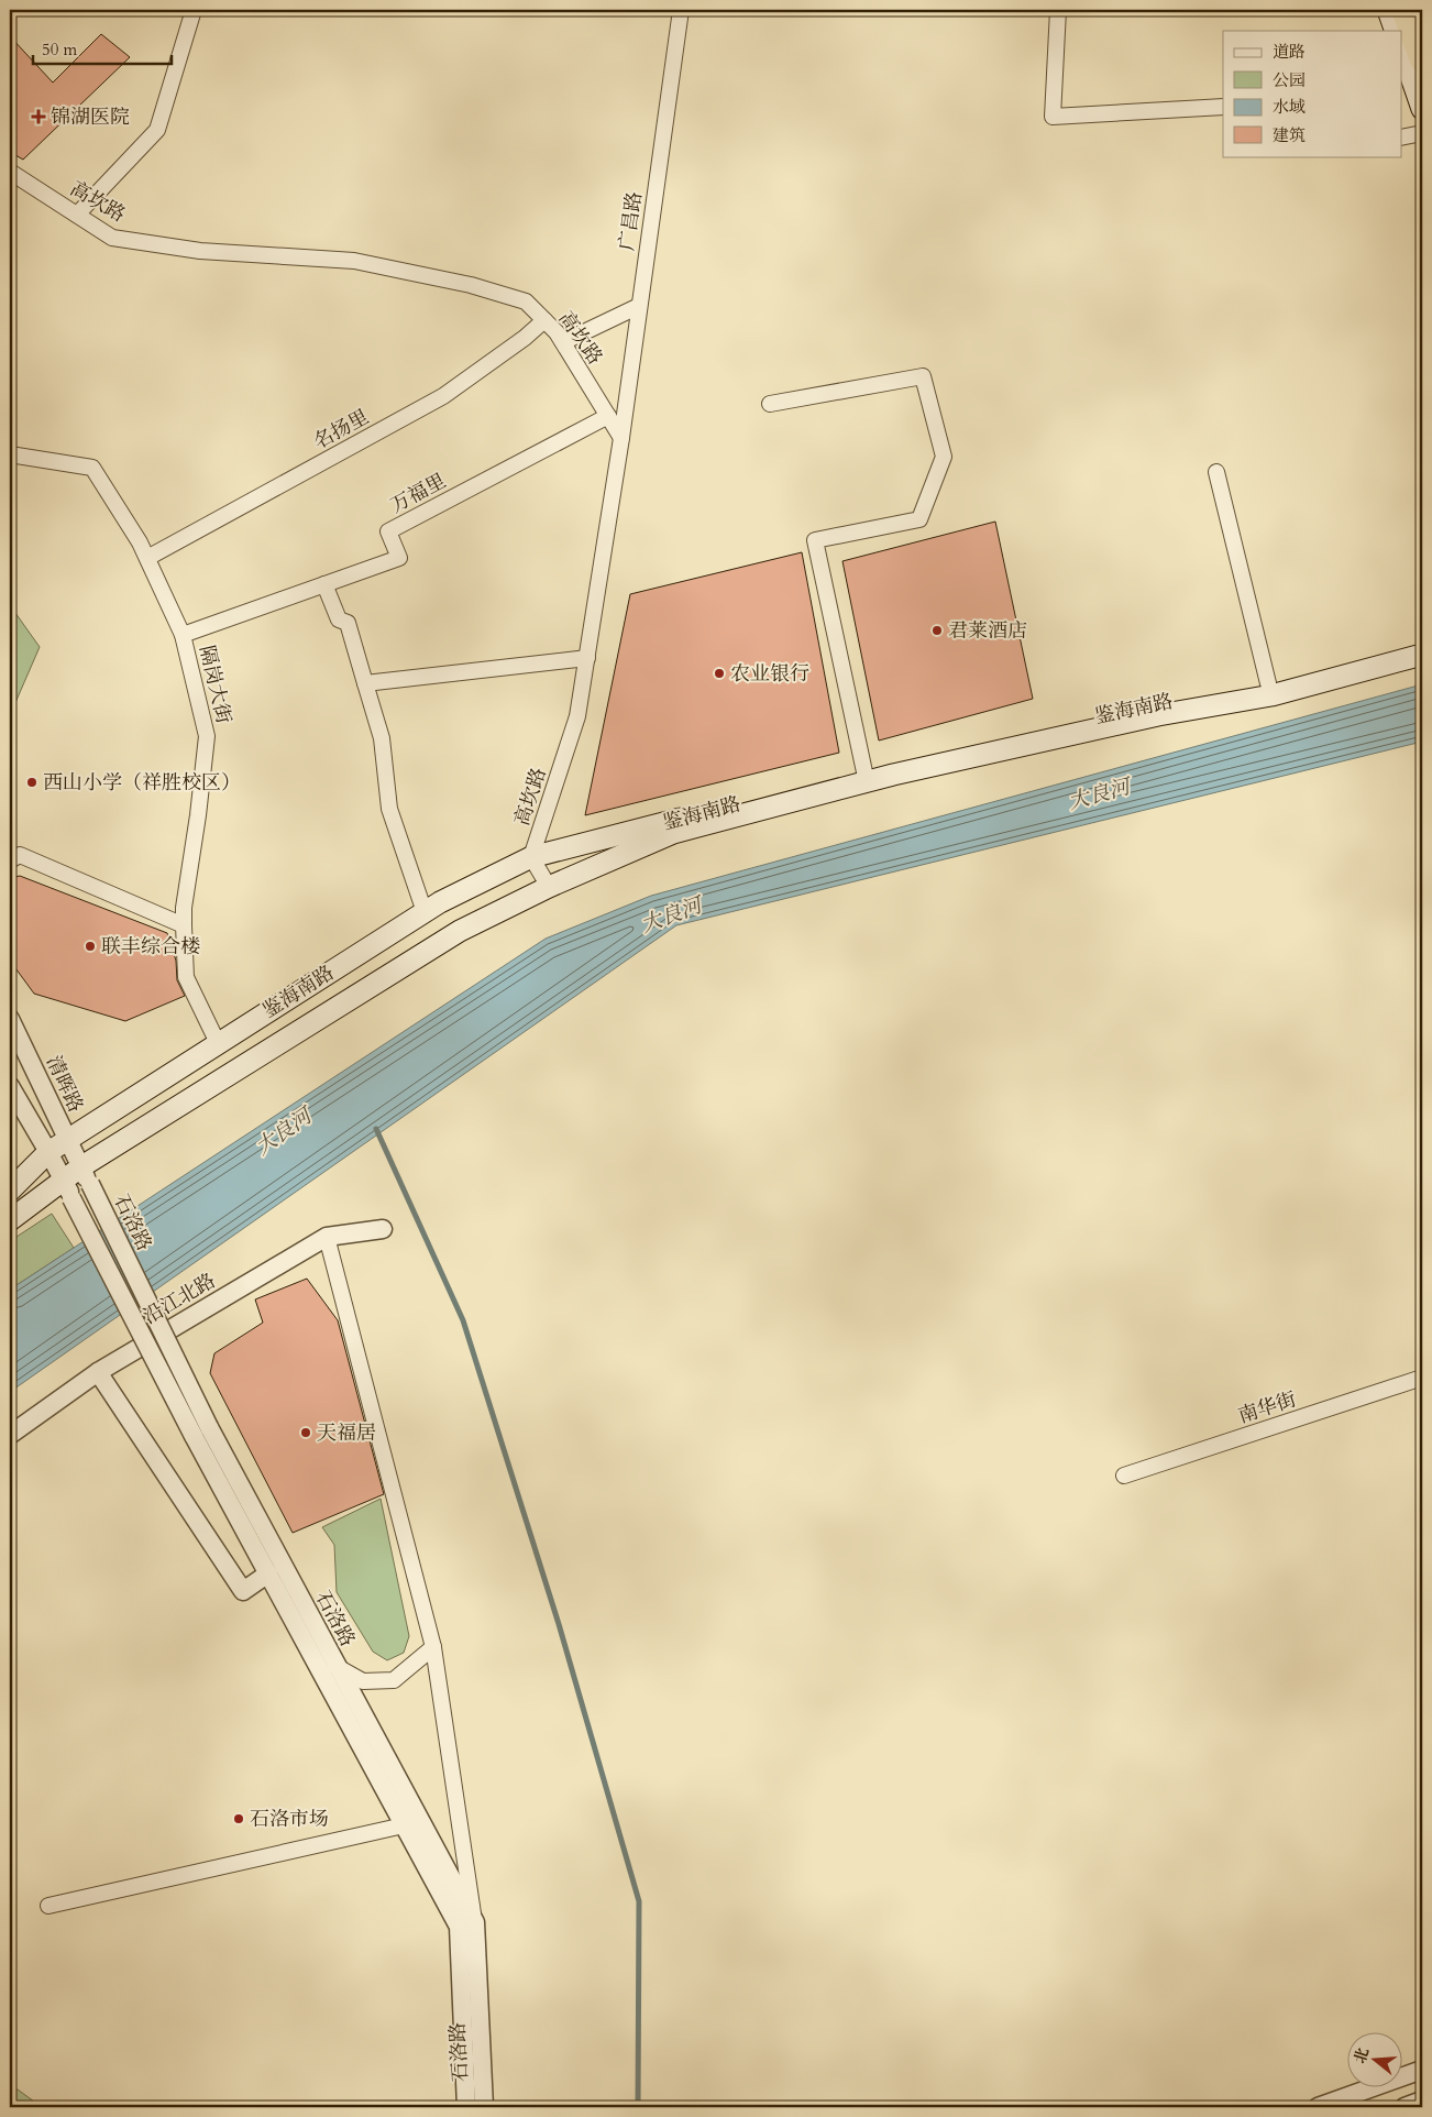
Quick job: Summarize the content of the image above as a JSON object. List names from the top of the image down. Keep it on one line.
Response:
{"streets":{"main road":["鉴海南路"],"street":["高坎路","广昌路","名扬里","万福里","隔岗大街","清晖路","石洛路","沿江北路","南华街"]},"crossings":[["高坎路","广昌路"],["高坎路","名扬里"],["高坎路","万福里"],["高坎路","鉴海南路"],["名扬里","隔岗大街"],["万福里","隔岗大街"],["隔岗大街","鉴海南路"],["鉴海南路","清晖路"],["鉴海南路","石洛路"],["清晖路","石洛路"]],"water":["大良河"],"places":{"health":["锦湖医院"],"other":["君莱酒店","农业银行","西山小学（祥胜校区）","联丰综合楼","天福居","石洛市场"]},"legend":["道路","公园","水域","建筑"],"scale_bar":"50 m","north":"left"}
